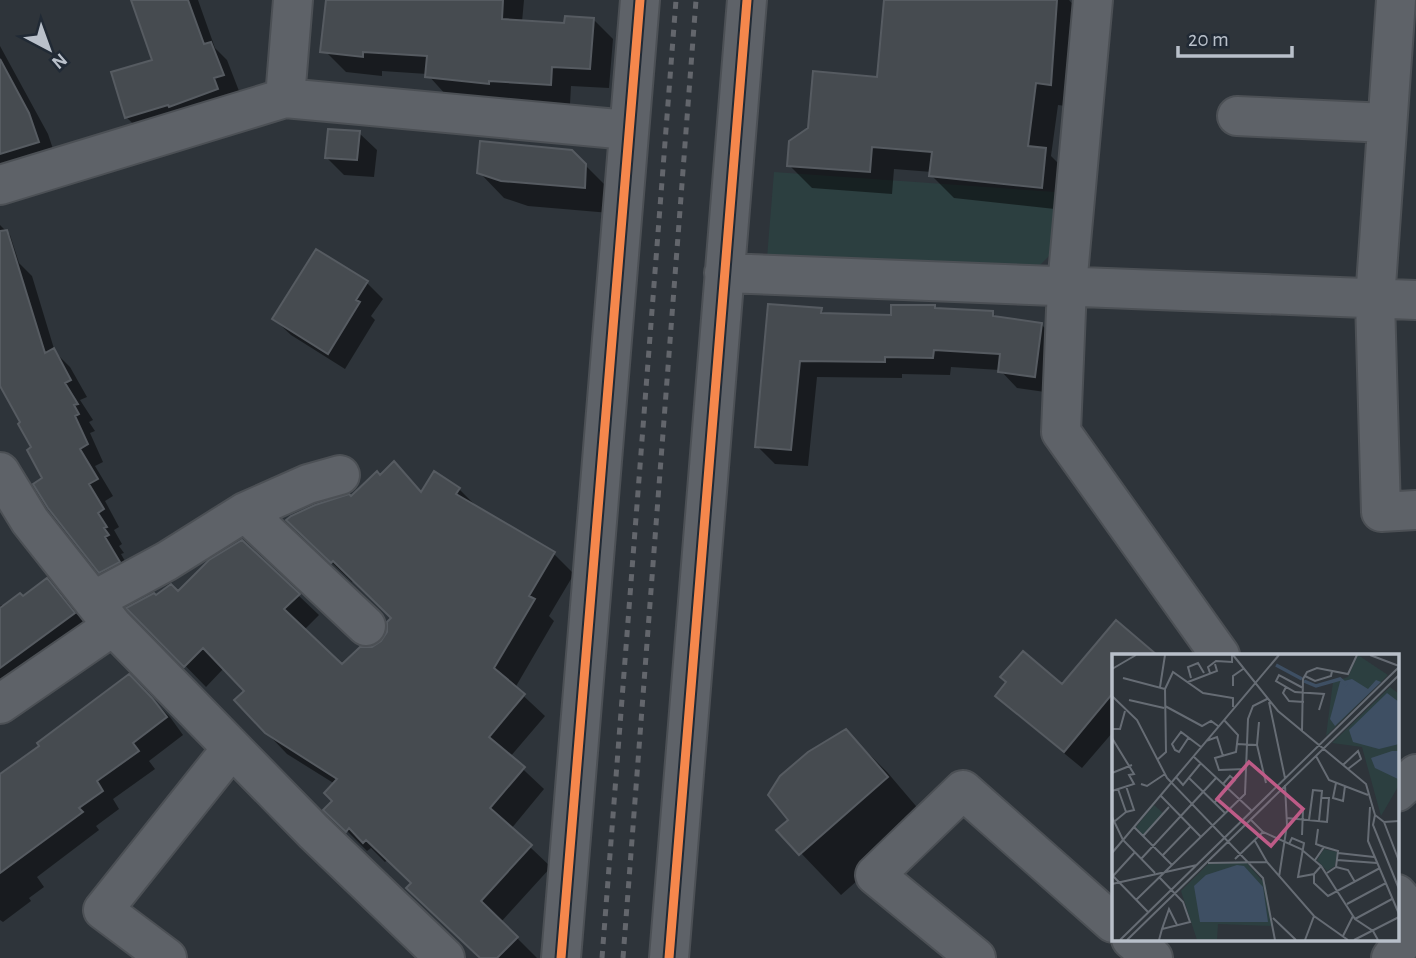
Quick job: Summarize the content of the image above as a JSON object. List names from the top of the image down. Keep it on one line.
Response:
{"scale_bar":"20 m","north":"bottom right"}
